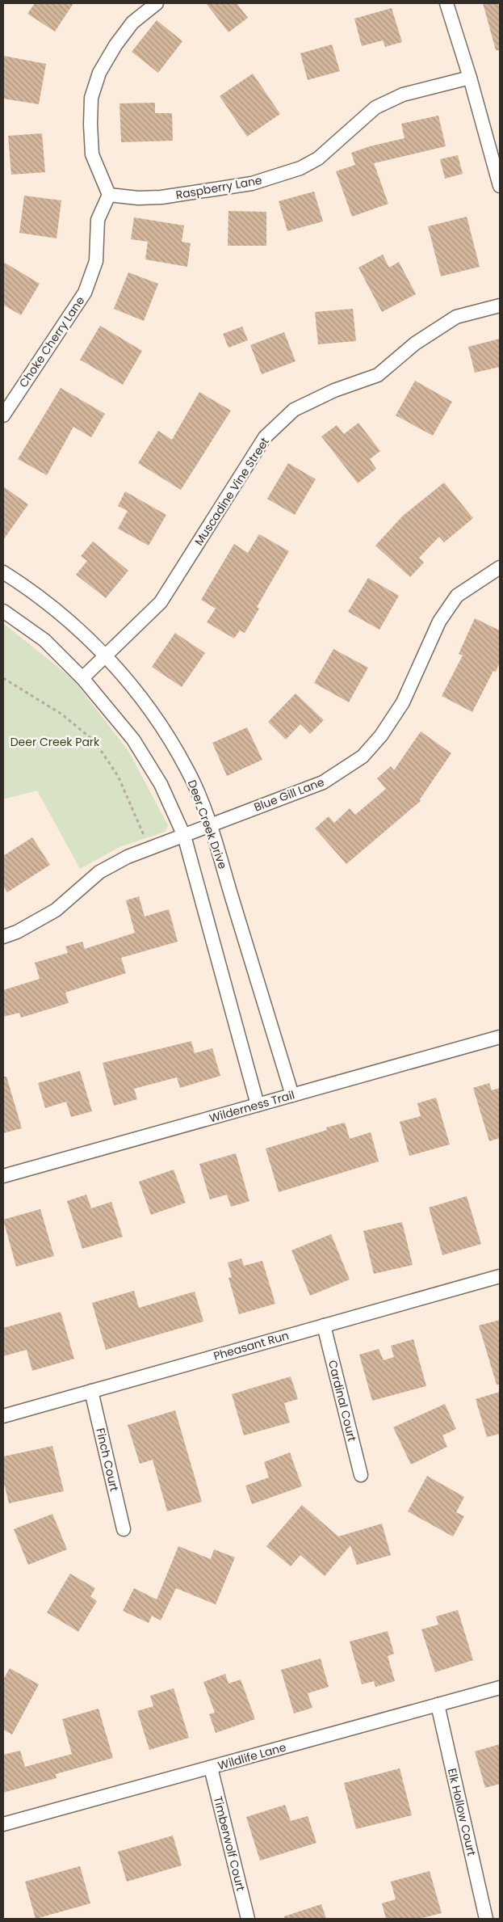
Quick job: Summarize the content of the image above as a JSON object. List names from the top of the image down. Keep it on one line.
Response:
{"streets":{"street":["Raspberry Lane","Choke Cherry Lane","Muscadine Vine Street","Blue Gill Lane","Deer Creek Drive","Wilderness Trail","Pheasant Run","Cardinal Court","Finch Court","Wildlife Lane","Elk Hollow Court","Timberwolf Court"]},"crossings":[["Raspberry Lane","Choke Cherry Lane"],["Muscadine Vine Street","Deer Creek Drive"],["Blue Gill Lane","Deer Creek Drive"],["Deer Creek Drive","Wilderness Trail"],["Pheasant Run","Cardinal Court"],["Pheasant Run","Finch Court"],["Wildlife Lane","Elk Hollow Court"],["Wildlife Lane","Timberwolf Court"]],"parks":["Deer Creek Park"]}
